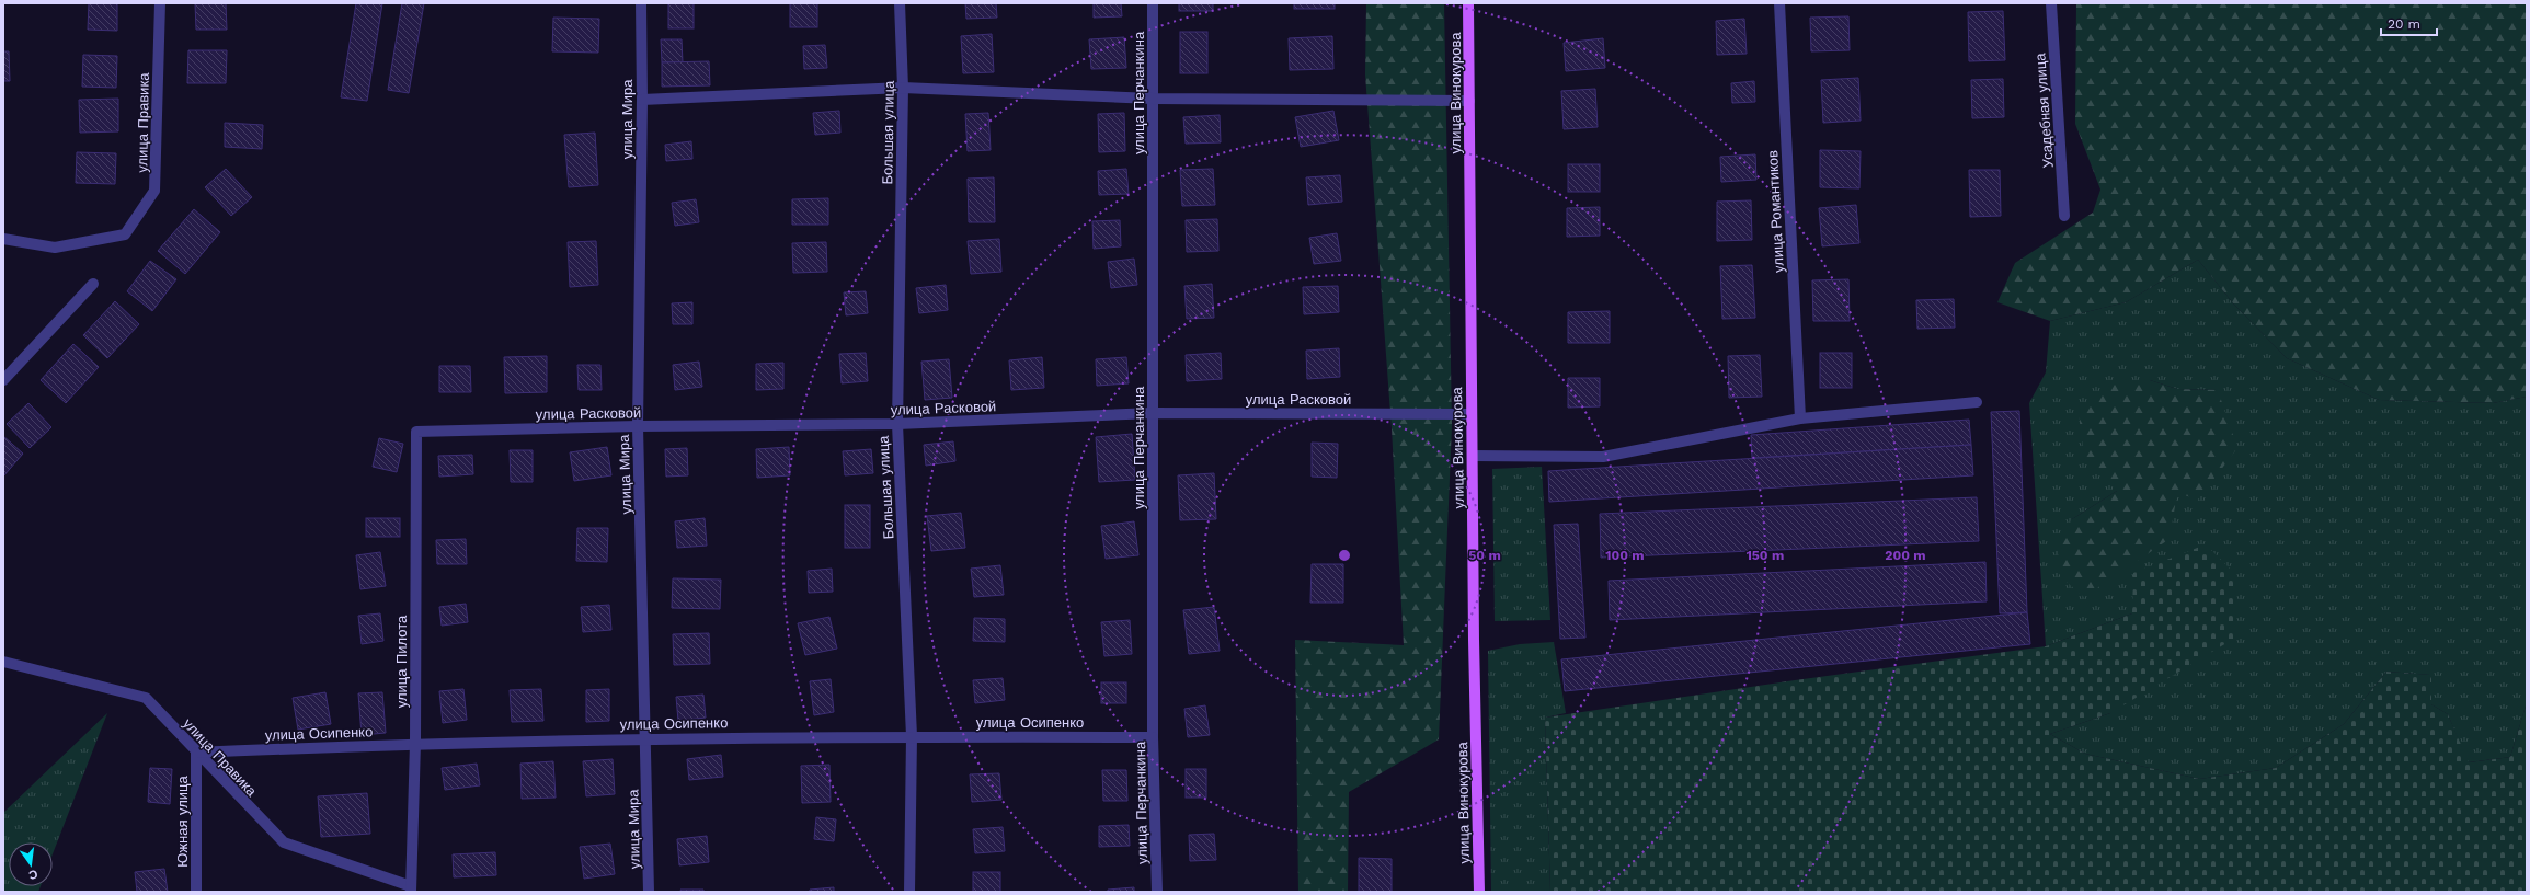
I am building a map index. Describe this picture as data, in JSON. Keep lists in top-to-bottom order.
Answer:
{
  "streets": {
    "main road": ["улица Винокурова"],
    "street": [
      "улица Перчанкина",
      "Усадебная улица",
      "улица Мира",
      "улица Правика",
      "Большая улица",
      "улица Романтиков",
      "улица Расковой",
      "улица Пилота",
      "улица Осипенко",
      "Южная улица"
    ]
  },
  "crossings": [
    ["улица Перчанкина", "улица Расковой"],
    ["улица Перчанкина", "улица Осипенко"],
    ["улица Винокурова", "улица Расковой"],
    ["улица Мира", "улица Расковой"],
    ["улица Мира", "улица Осипенко"],
    ["улица Правика", "улица Пилота"],
    ["улица Правика", "улица Осипенко"],
    ["улица Правика", "Южная улица"],
    ["Большая улица", "улица Расковой"],
    ["Большая улица", "улица Осипенко"],
    ["улица Расковой", "улица Пилота"],
    ["улица Пилота", "улица Осипенко"],
    ["улица Осипенко", "Южная улица"]
  ],
  "scale_bar": "20 m",
  "north": "bottom",
  "rings": [
    "50 m",
    "100 m",
    "150 m",
    "200 m"
  ]
}
